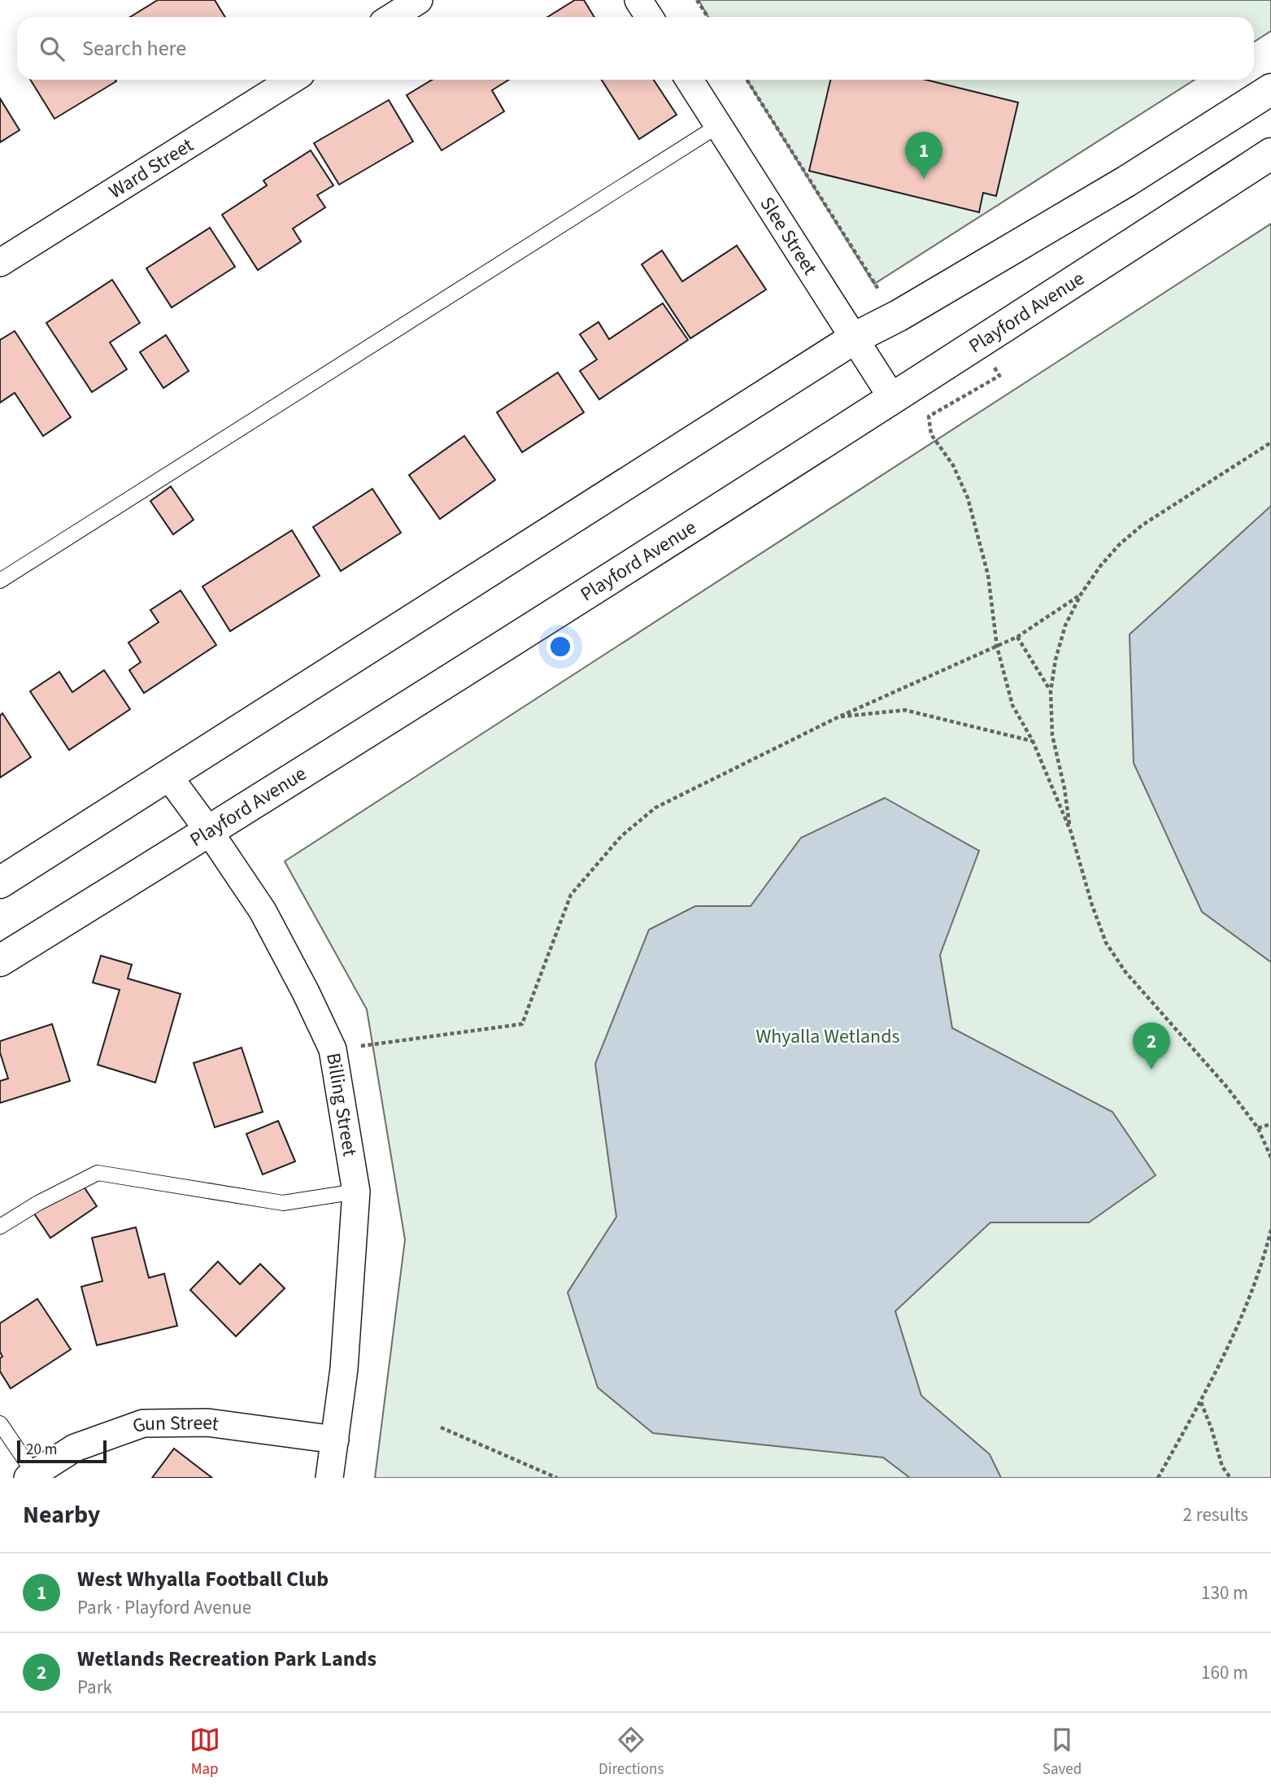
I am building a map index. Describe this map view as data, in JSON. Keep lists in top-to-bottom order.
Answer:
{
  "streets": {
    "highway": ["Playford Avenue"],
    "street": [
      "Ward Street",
      "Slee Street",
      "Billing Street",
      "Gun Street"
    ]
  },
  "crossings": [
    ["Slee Street", "Playford Avenue"],
    ["Playford Avenue", "Billing Street"],
    ["Billing Street", "Gun Street"]
  ],
  "parks": ["Whyalla Wetlands"],
  "scale_bar": "20 m",
  "page": {
    "search": "Search here",
    "pins": ["1", "2"],
    "scale": "20 m",
    "heading": ["Nearby", "2 results"],
    "list": [
      {
        "mark": "1",
        "name": "West Whyalla Football Club",
        "note": "Park · Playford Avenue",
        "value": "130 m"
      },
      {
        "mark": "2",
        "name": "Wetlands Recreation Park Lands",
        "note": "Park",
        "value": "160 m"
      }
    ],
    "nav": ["Map", "Directions", "Saved"]
  }
}
